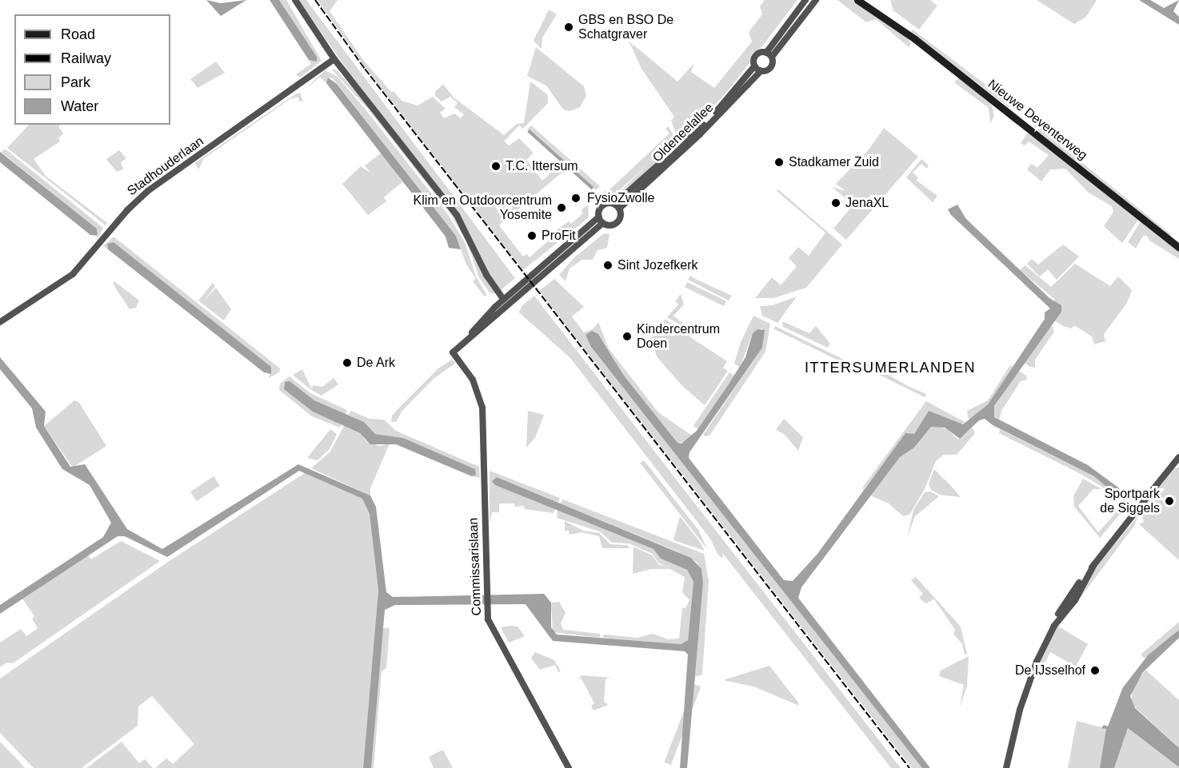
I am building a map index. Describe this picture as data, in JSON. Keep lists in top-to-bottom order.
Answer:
{
  "streets": {
    "main road": ["Nieuwe Deventerweg"],
    "street": ["Oldeneelallee", "Stadhouderlaan", "Commissarislaan"]
  },
  "districts": ["ITTERSUMERLANDEN"],
  "places": [
    "GBS en BSO De Schatgraver",
    "Stadkamer Zuid",
    "T.C. Ittersum",
    "FysioZwolle",
    "JenaXL",
    "Klim en Outdoorcentrum Yosemite",
    "ProFit",
    "Sint Jozefkerk",
    "Kindercentrum Doen",
    "De Ark",
    "Sportpark de Siggels",
    "De IJsselhof"
  ],
  "legend": [
    "Road",
    "Railway",
    "Park",
    "Water"
  ]
}
